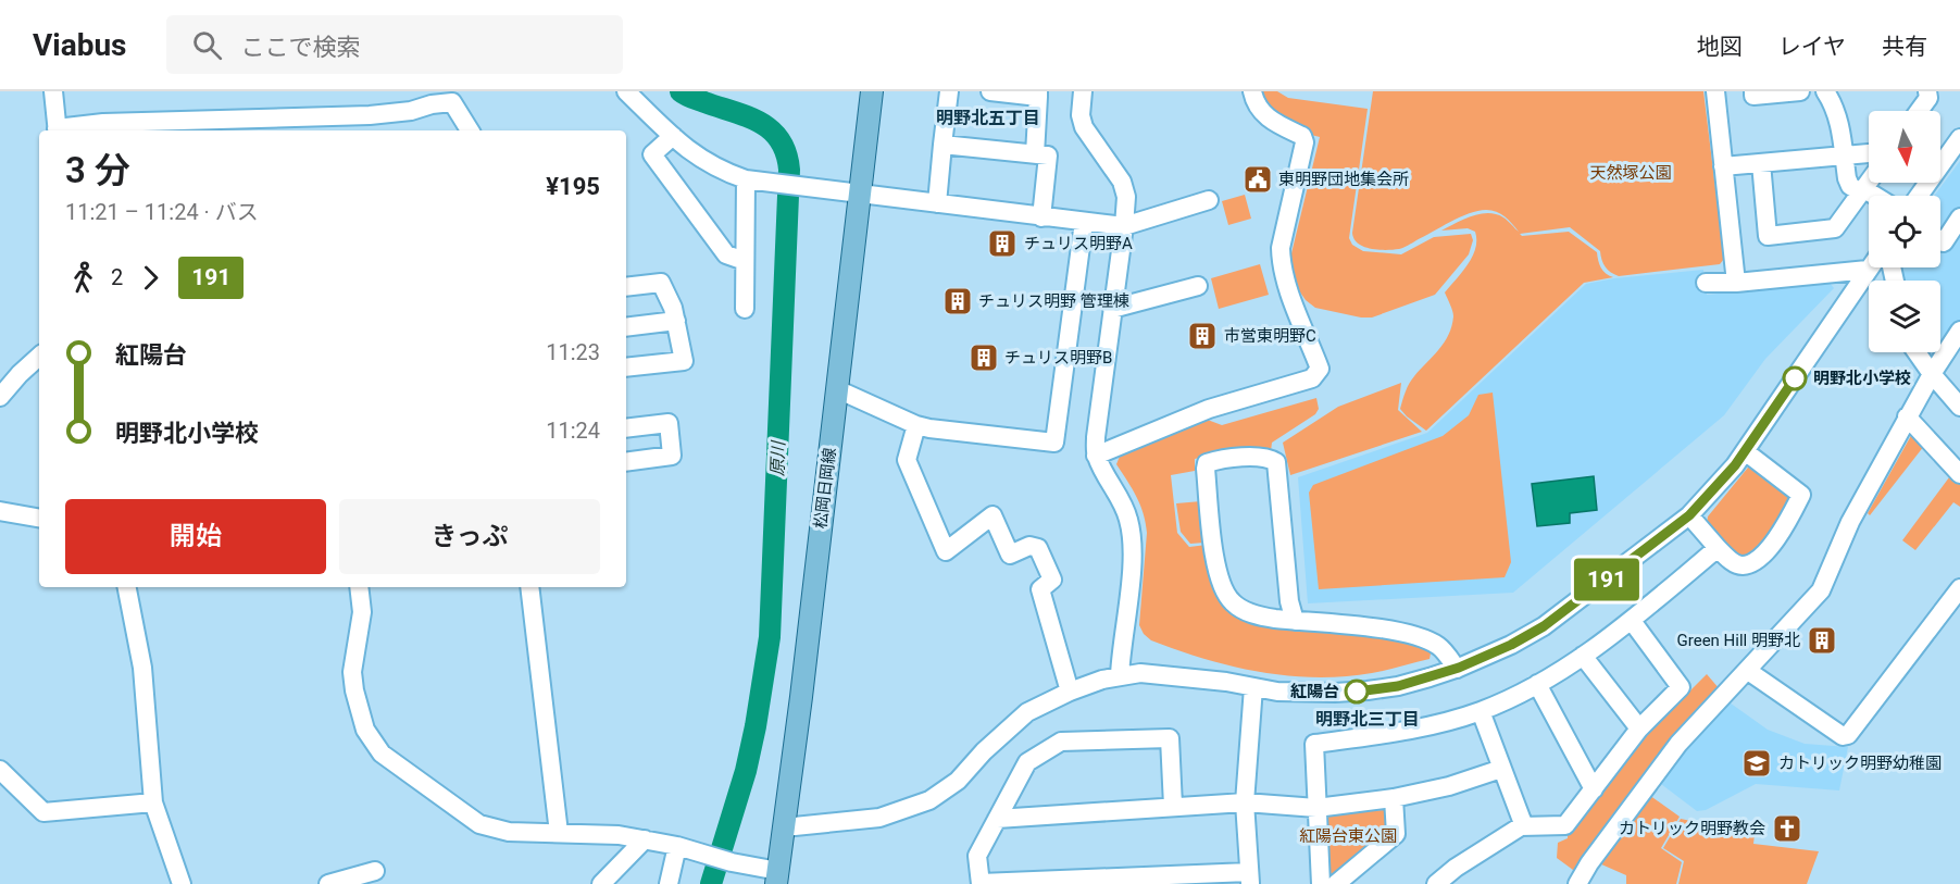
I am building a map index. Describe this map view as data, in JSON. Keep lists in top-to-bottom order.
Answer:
{
  "streets": {
    "main road": ["松岡日岡線"]
  },
  "districts": ["明野北五丁目", "明野北三丁目"],
  "water": ["原川"],
  "parks": ["天然塚公園", "紅陽台東公園"],
  "places": {
    "public building": ["東明野団地集会所"],
    "building": [
      "チュリス明野A",
      "チュリス明野 管理棟",
      "市営東明野C",
      "チュリス明野B",
      "Green Hill 明野北"
    ],
    "other": ["明野北小学校", "紅陽台"],
    "school or university": ["カトリック明野幼稚園"],
    "church": ["カトリック明野教会"]
  },
  "lines": ["bus line 191"],
  "north": "bottom",
  "page": {
    "header": "Viabus",
    "search": "ここで検索",
    "nav": ["地図", "レイヤ", "共有"],
    "on_map": "191",
    "heading": ["3 分", "11:21 – 11:24 · バス", "¥195"],
    "legs": ["2", "191"],
    "list": [
      {
        "name": "紅陽台",
        "value": "11:23"
      },
      {
        "name": "明野北小学校",
        "value": "11:24"
      }
    ],
    "buttons": ["開始", "きっぷ"]
  }
}
